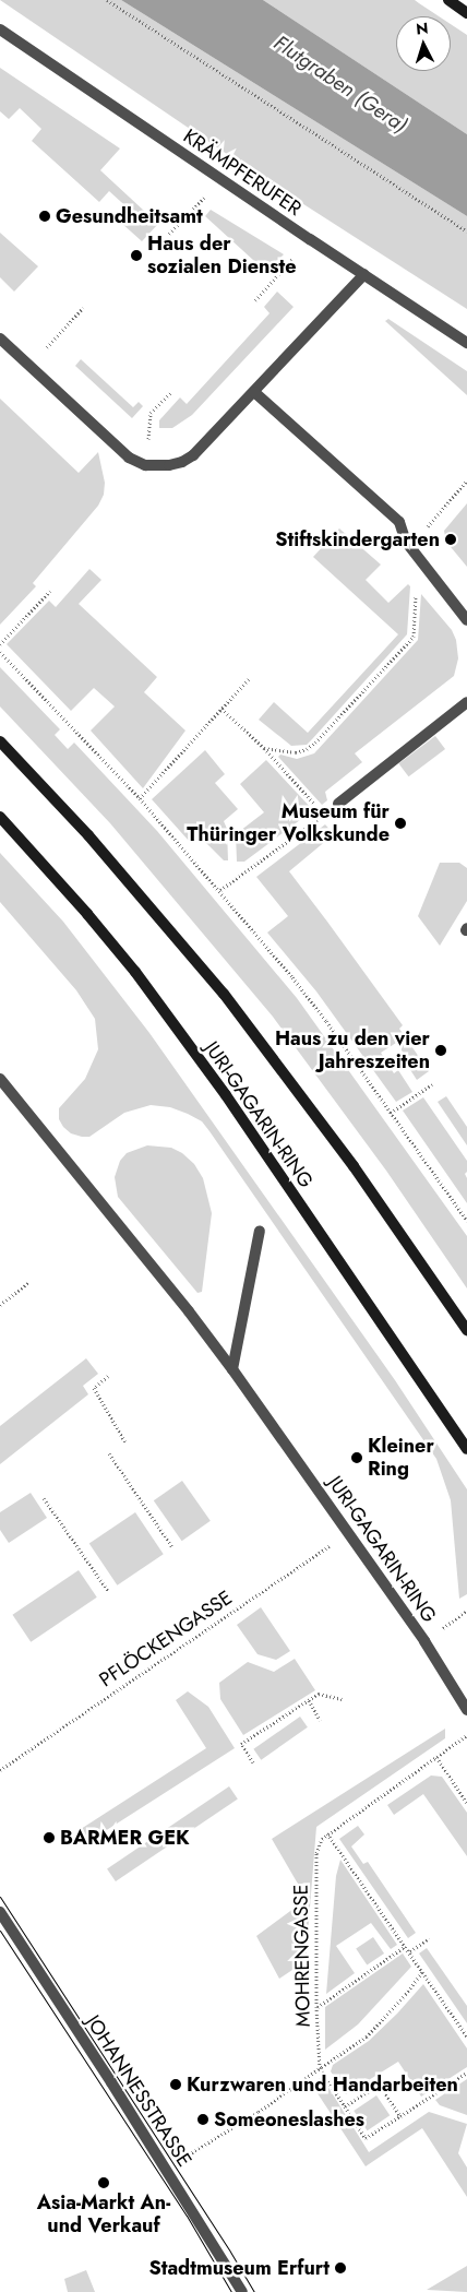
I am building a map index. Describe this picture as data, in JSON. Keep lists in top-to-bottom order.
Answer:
{
  "streets": {
    "street": ["KRÄMPFERUFER", "JURI-GAGARIN-RING", "JOHANNESSTRASSE"],
    "path": ["PFLÖCKENGASSE", "MOHRENGASSE"]
  },
  "crossings": [
    ["JURI-GAGARIN-RING", "PFLÖCKENGASSE"]
  ],
  "water": ["Flutgraben (Gera)"],
  "places": [
    "Gesundheitsamt",
    "Haus der sozialen Dienste",
    "Stiftskindergarten",
    "Museum für Thüringer Volkskunde",
    "Haus zu den vier Jahreszeiten",
    "Kleiner Ring",
    "BARMER GEK",
    "Kurzwaren und Handarbeiten",
    "Someoneslashes",
    "Asia-Markt An- und Verkauf",
    "Stadtmuseum Erfurt"
  ],
  "north": "top"
}
